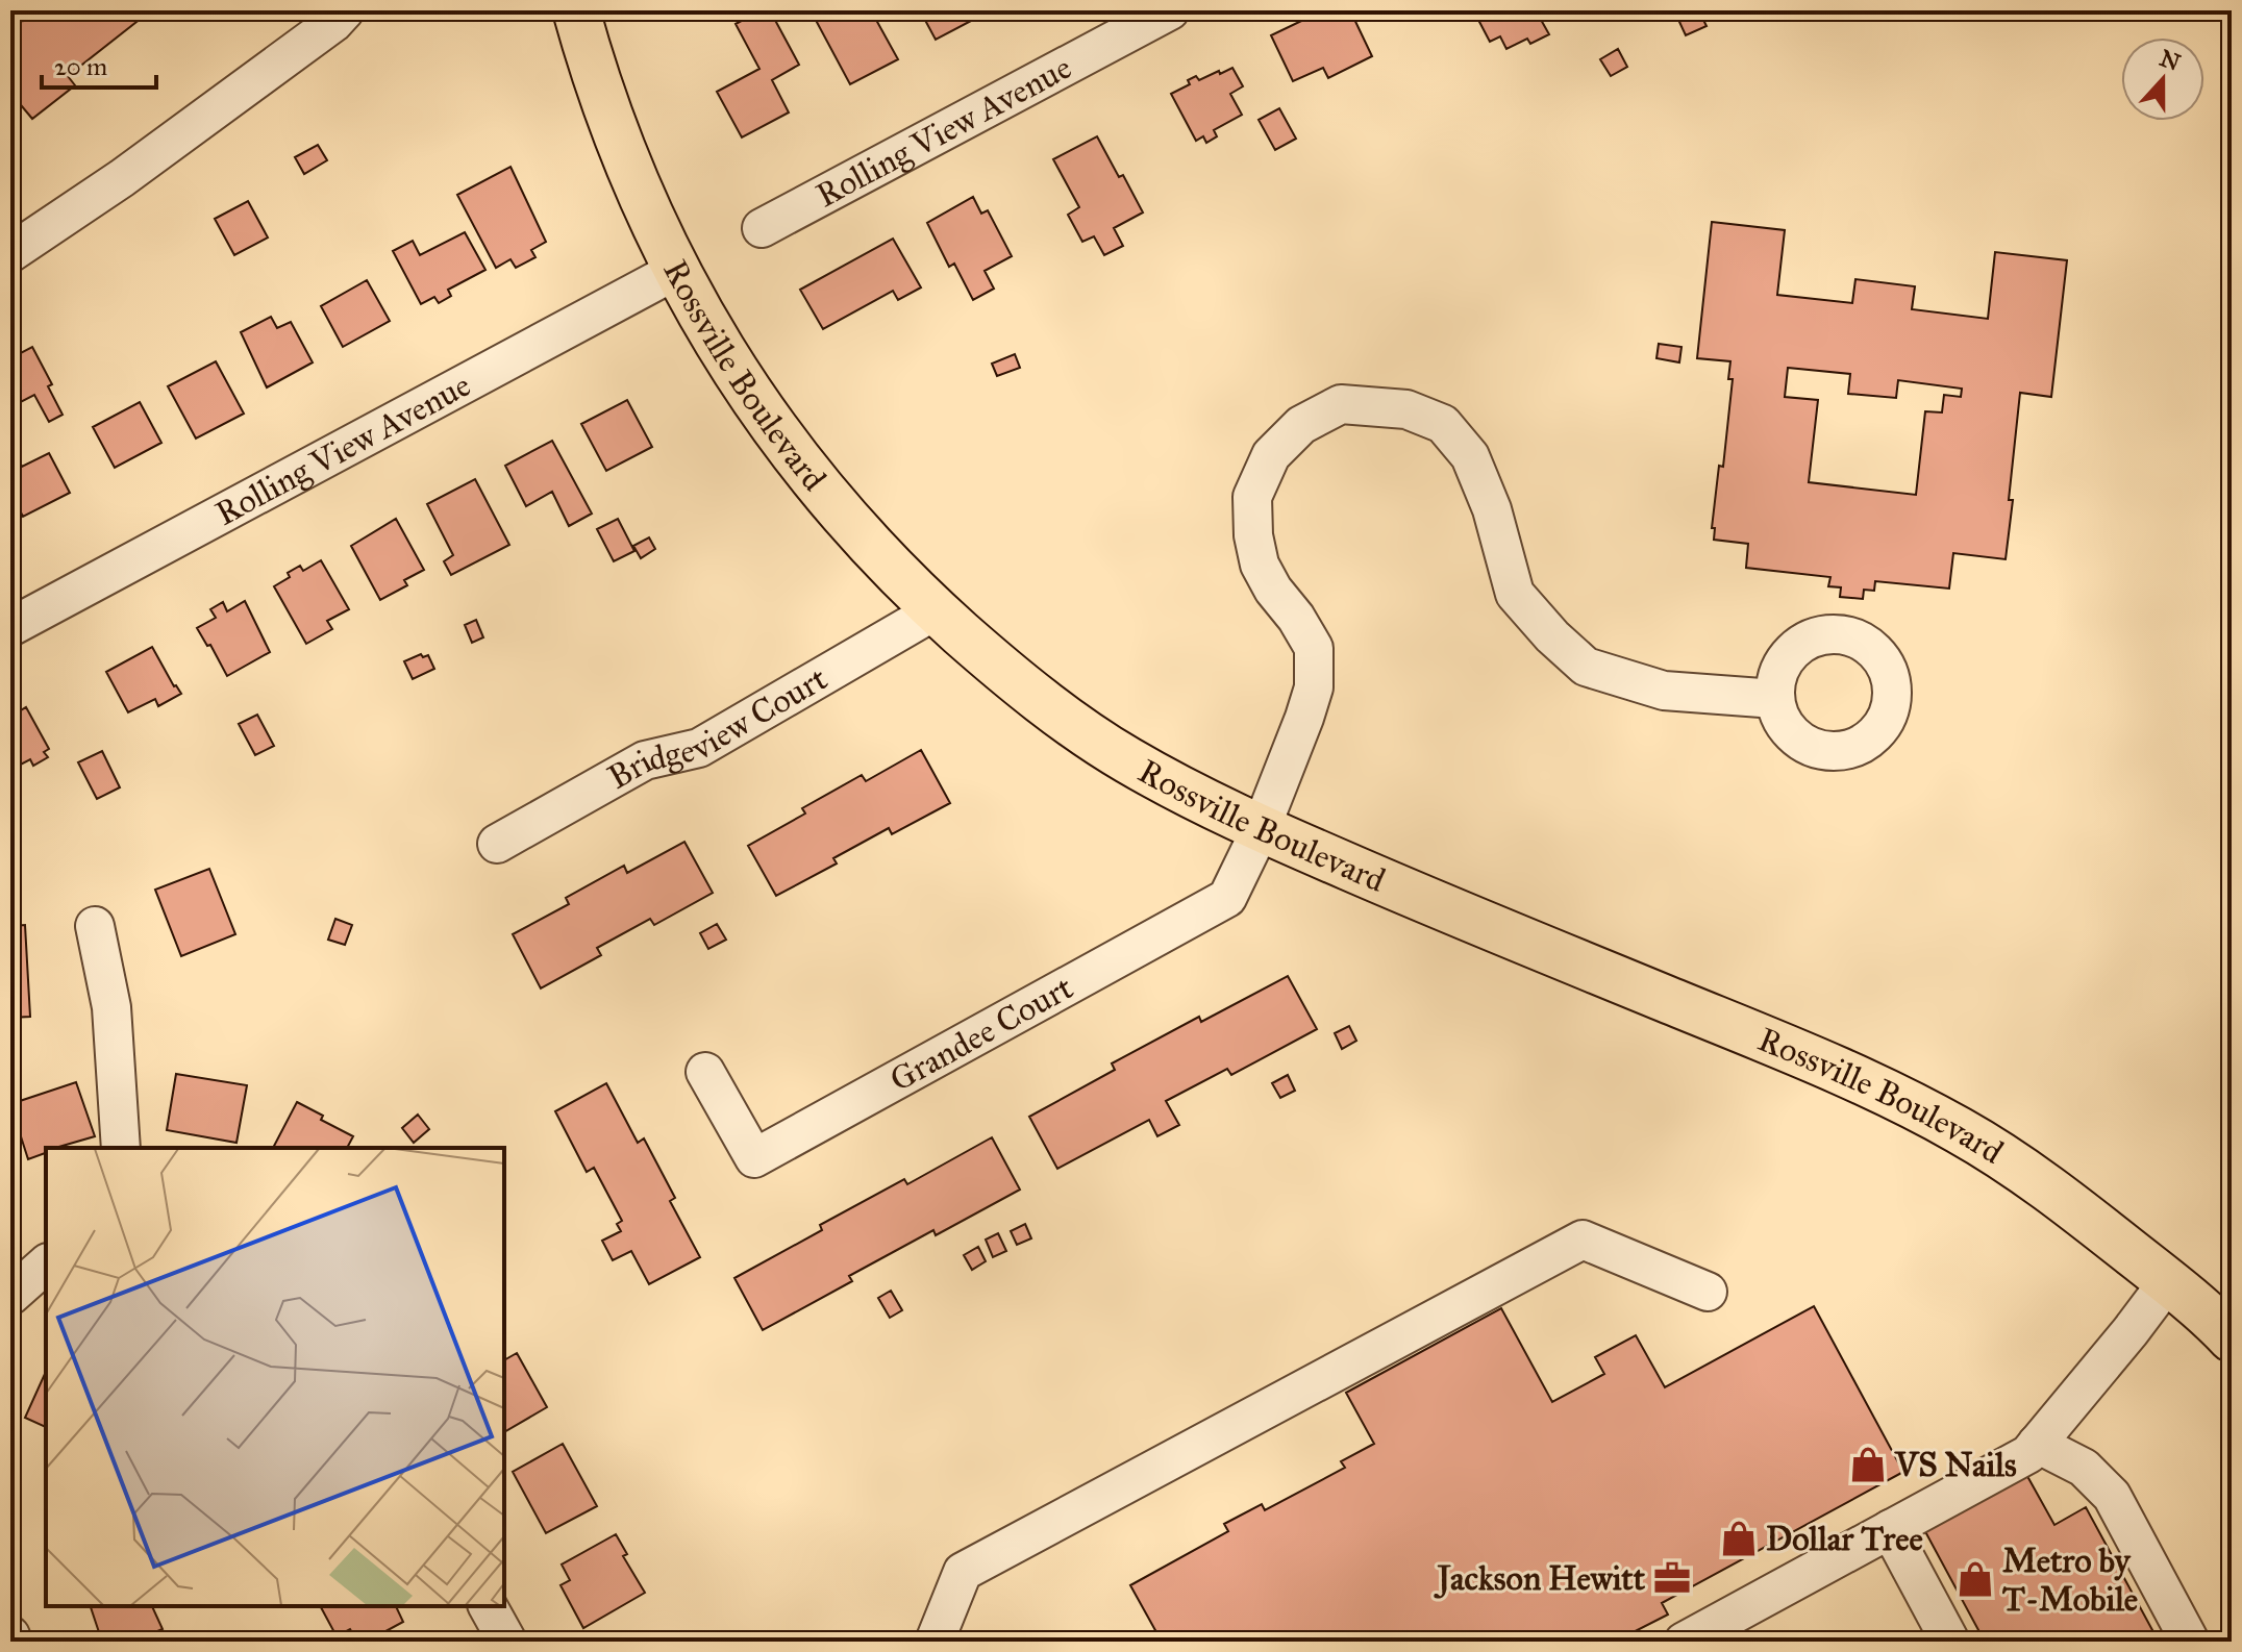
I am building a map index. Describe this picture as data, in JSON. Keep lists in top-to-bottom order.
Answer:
{
  "streets": {
    "main road": ["Rossville Boulevard"],
    "street": ["Rolling View Avenue", "Bridgeview Court", "Grandee Court"]
  },
  "crossings": [
    ["Rolling View Avenue", "Rossville Boulevard"],
    ["Rossville Boulevard", "Bridgeview Court"],
    ["Rossville Boulevard", "Grandee Court"]
  ],
  "places": {
    "shop": ["VS Nails", "Dollar Tree", "Metro by T-Mobile"],
    "office": ["Jackson Hewitt"]
  },
  "scale_bar": "20 m",
  "north": "top"
}
